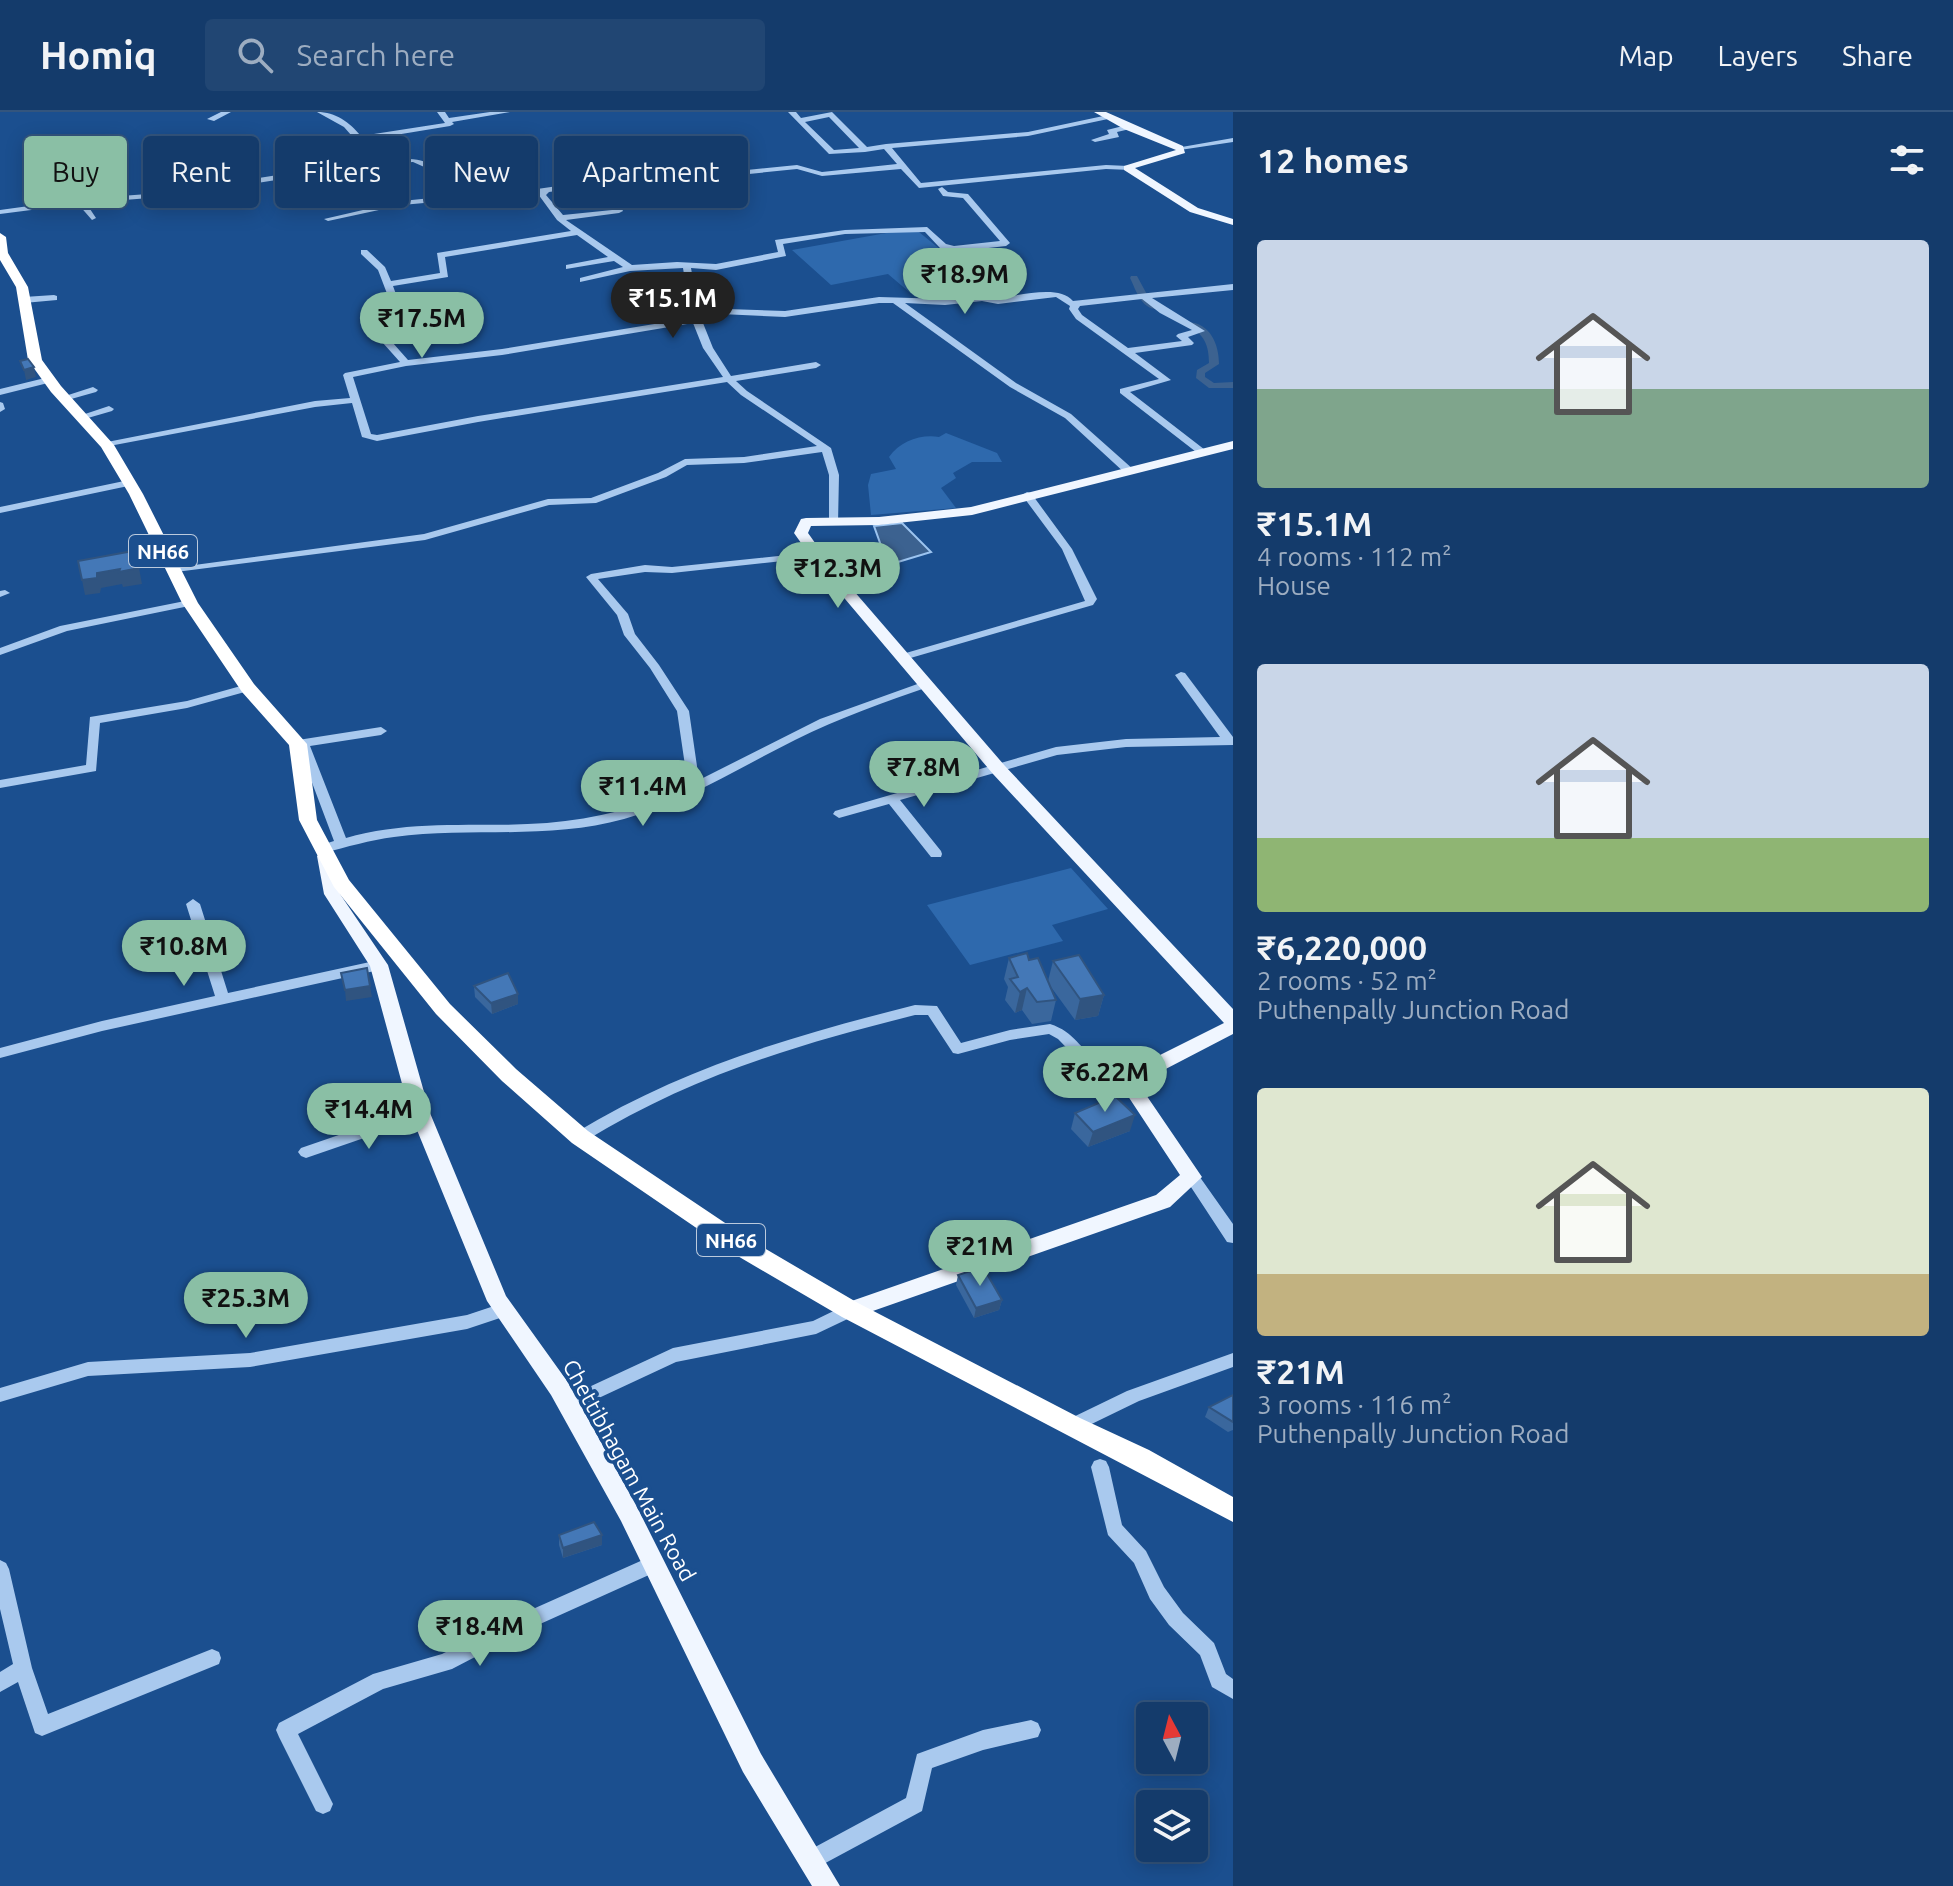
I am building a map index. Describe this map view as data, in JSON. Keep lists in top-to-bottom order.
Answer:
{
  "streets": {
    "highway": ["NH66"],
    "main road": ["Chettibhagam Main Road"]
  },
  "crossings": [
    ["NH66", "Chettibhagam Main Road"]
  ],
  "north": "top",
  "page": {
    "header": "Homiq",
    "search": "Search here",
    "nav": ["Map", "Layers", "Share"],
    "heading": "12 homes",
    "chip": [
      "Buy",
      "Rent",
      "Filters",
      "New",
      "Apartment"
    ],
    "list": [
      {
        "name": "₹15.1M",
        "note": "4 rooms · 112 m² · House"
      },
      {
        "name": "₹6,220,000",
        "note": "2 rooms · 52 m² · Puthenpally Junction Road"
      },
      {
        "name": "₹21M",
        "note": "3 rooms · 116 m² · Puthenpally Junction Road"
      }
    ],
    "price": [
      "₹18.9M",
      "₹15.1M",
      "₹17.5M",
      "₹12.3M",
      "₹7.8M",
      "₹11.4M",
      "₹10.8M",
      "₹6.22M",
      "₹14.4M",
      "₹21M",
      "₹25.3M",
      "₹18.4M"
    ]
  }
}
